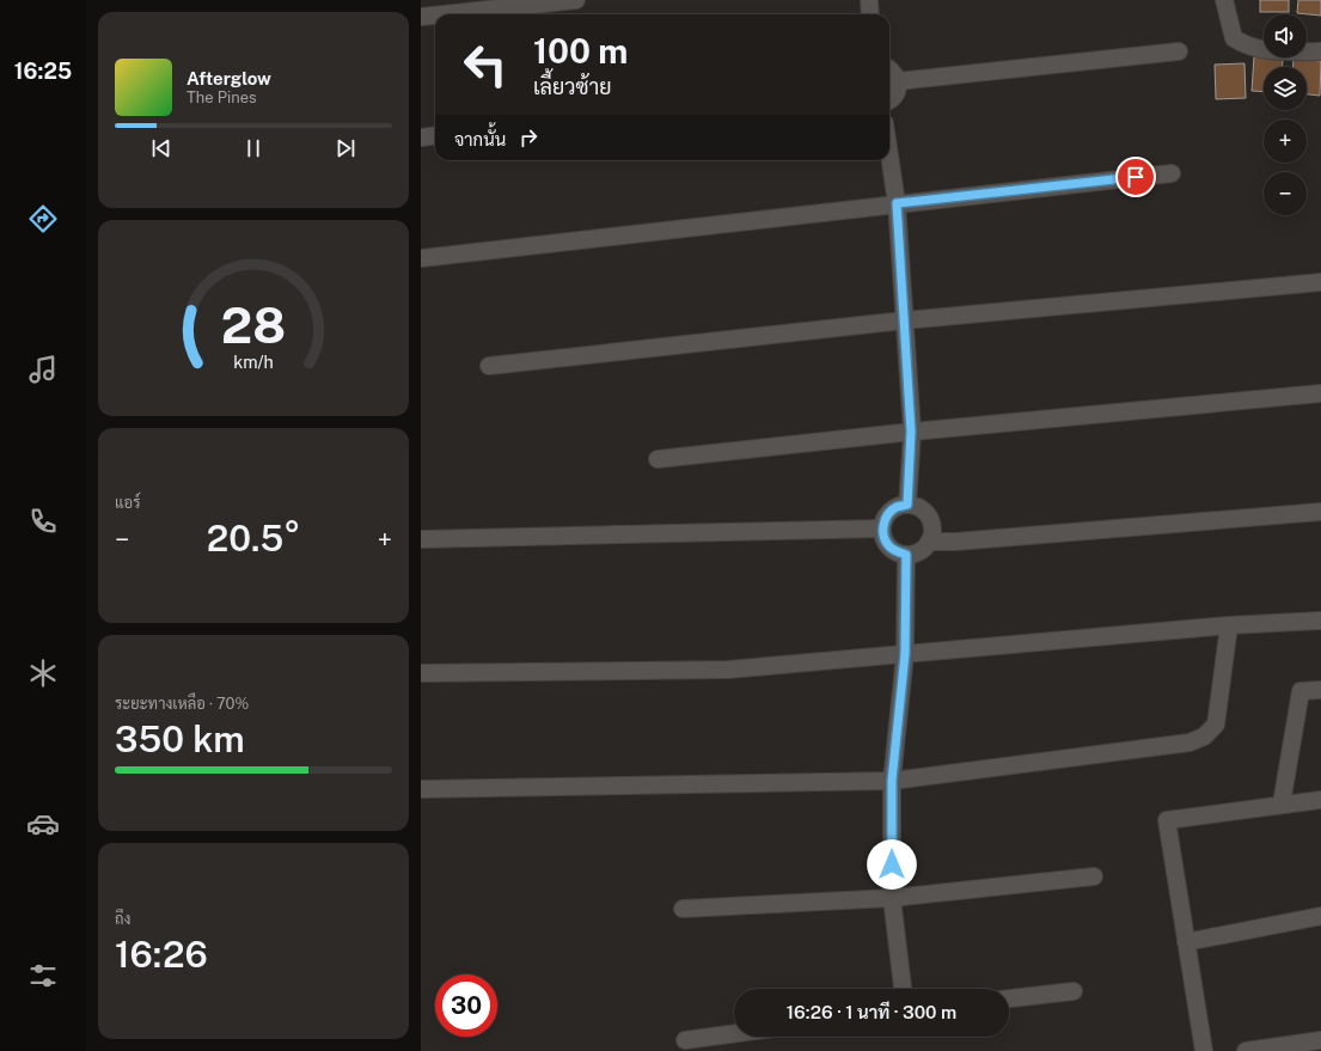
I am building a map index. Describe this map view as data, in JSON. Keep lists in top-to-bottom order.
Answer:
{
  "page": {
    "tabs": "16:25",
    "map_buttons": ["+", "−"],
    "turn": ["100 m", "เลี้ยวซ้าย"],
    "song": ["Afterglow", "The Pines"],
    "then": "จากนั้น",
    "tile": [
      "แอร์",
      ["ระยะทางเหลือ · 70%", "350 km"],
      ["ถึง", "16:26"]
    ],
    "heat": ["−", "20.5°", "+"],
    "limit": "30",
    "trip": "16:26 · 1 นาที · 300 m",
    "gauge": ["28", "km/h"]
  }
}
